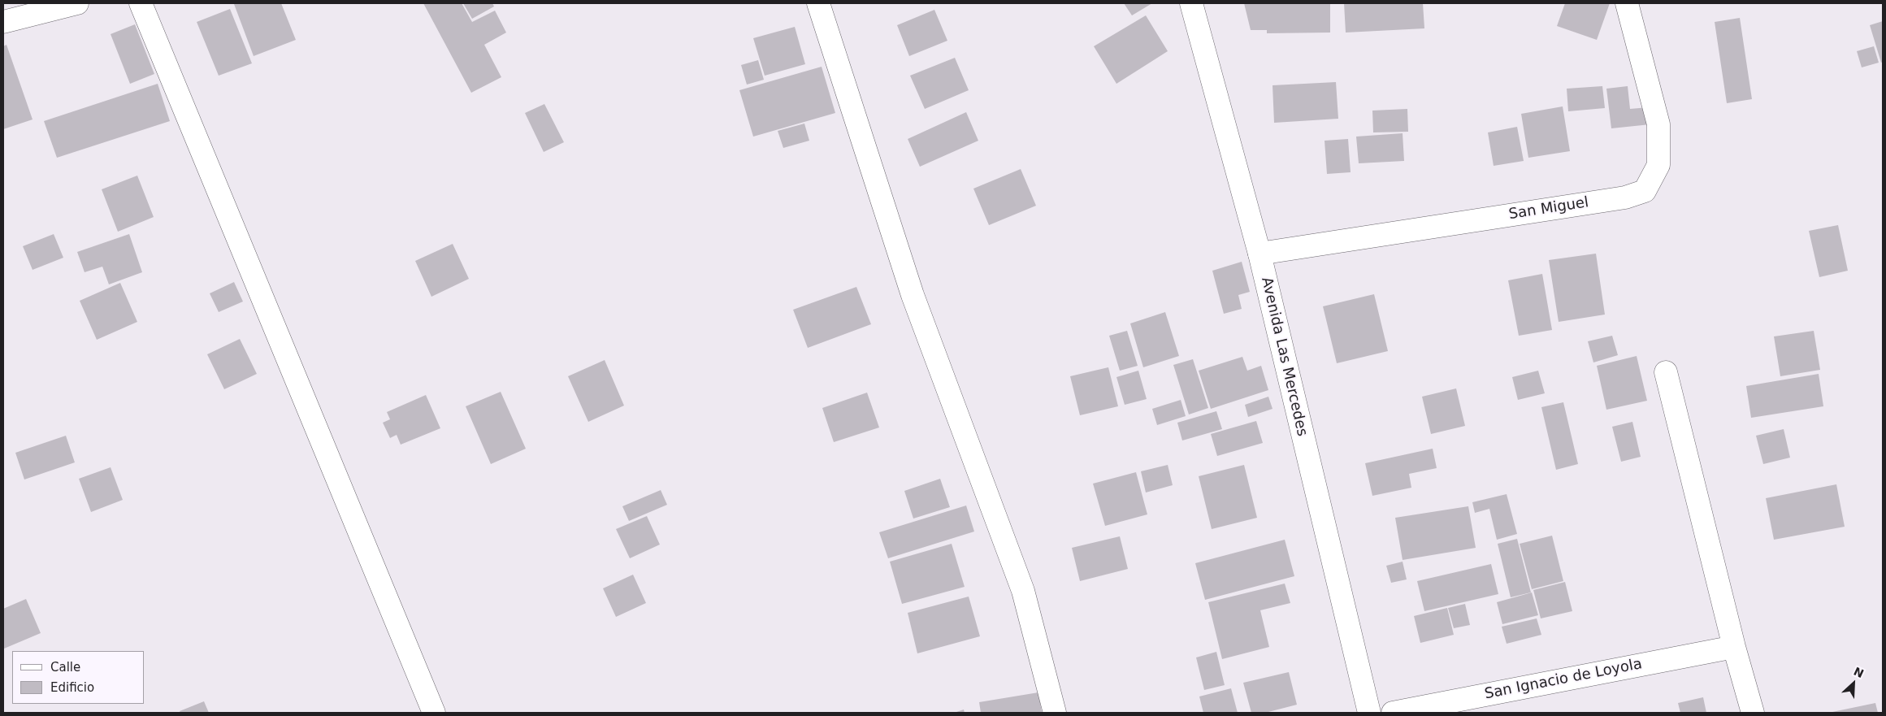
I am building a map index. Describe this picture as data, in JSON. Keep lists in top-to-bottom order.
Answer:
{
  "streets": {
    "street": ["San Miguel", "Avenida Las Mercedes", "San Ignacio de Loyola"]
  },
  "crossings": [
    ["San Miguel", "Avenida Las Mercedes"]
  ],
  "legend": ["Calle", "Edificio"],
  "north": "top right"
}
